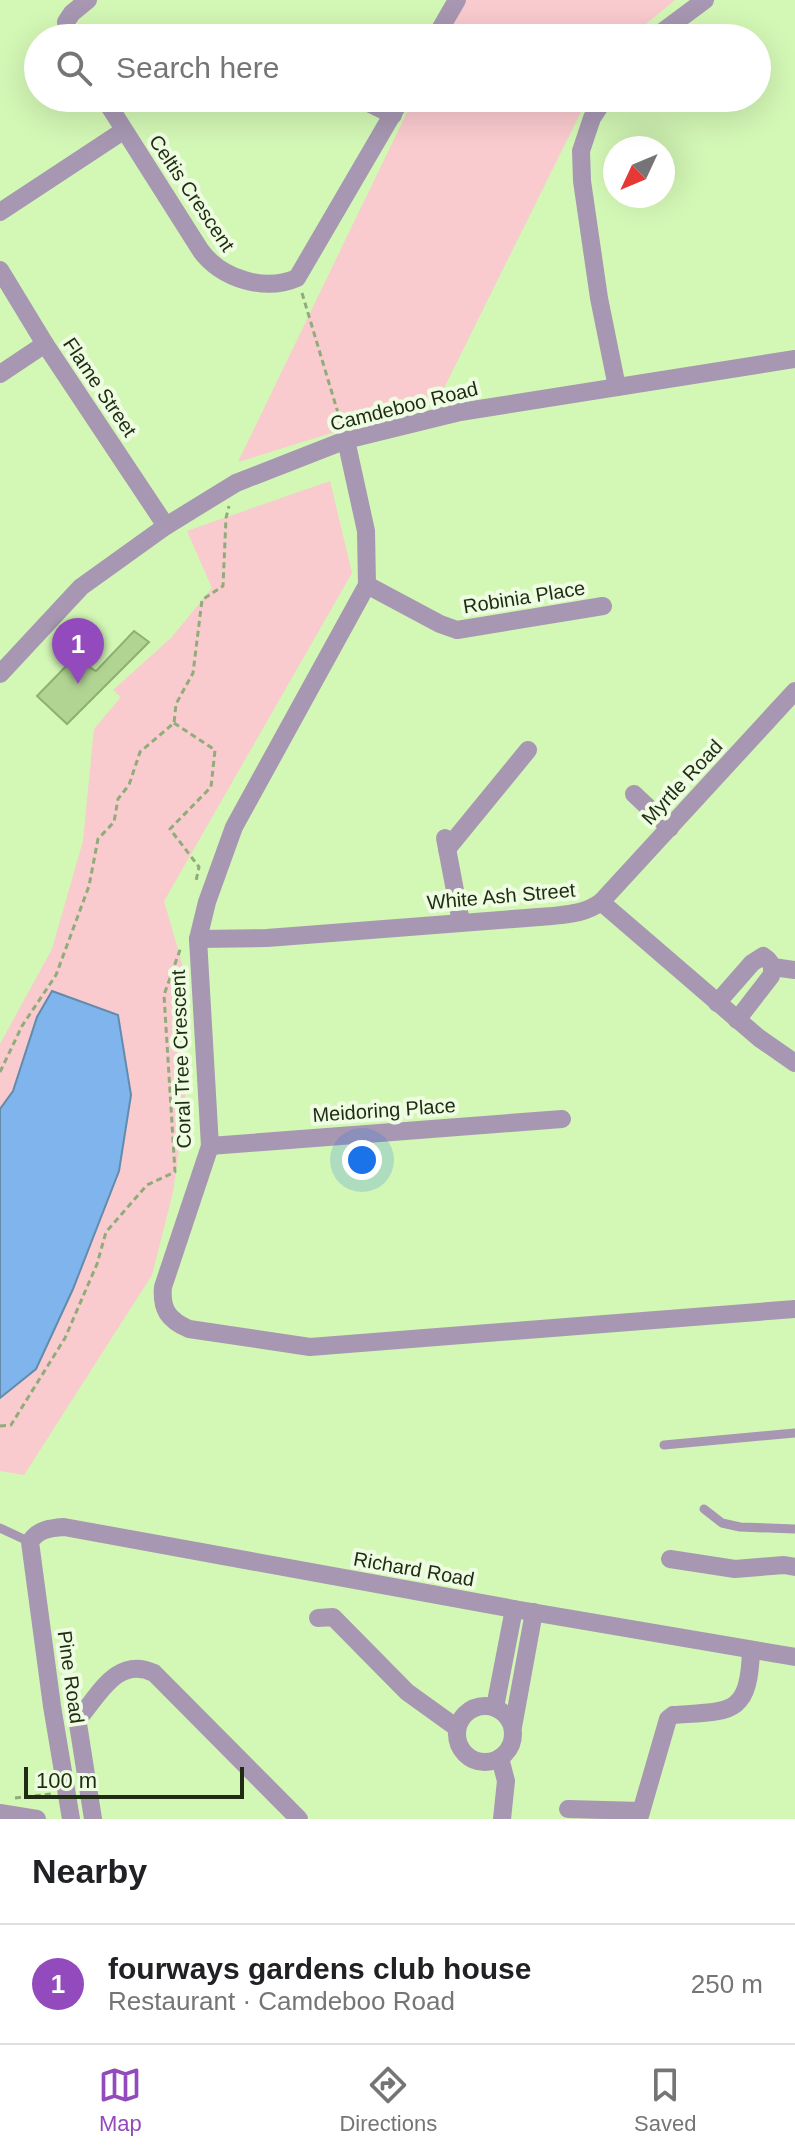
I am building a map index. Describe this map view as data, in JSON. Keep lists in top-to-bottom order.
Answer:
{
  "streets": {
    "street": [
      "Celtis Crescent",
      "Flame Street",
      "Camdeboo Road",
      "Robinia Place",
      "Myrtle Road",
      "White Ash Street",
      "Coral Tree Crescent",
      "Meidoring Place",
      "Richard Road",
      "Pine Road"
    ]
  },
  "crossings": [
    ["Flame Street", "Camdeboo Road"],
    ["Camdeboo Road", "Coral Tree Crescent"],
    ["Robinia Place", "Coral Tree Crescent"],
    ["Myrtle Road", "White Ash Street"],
    ["White Ash Street", "Coral Tree Crescent"],
    ["Coral Tree Crescent", "Meidoring Place"],
    ["Richard Road", "Pine Road"]
  ],
  "scale_bar": "100 m",
  "north": "bottom left",
  "page": {
    "search": "Search here",
    "pins": "1",
    "scale": "100 m",
    "heading": "Nearby",
    "list": [
      {
        "mark": "1",
        "name": "fourways gardens club house",
        "note": "Restaurant · Camdeboo Road",
        "value": "250 m"
      }
    ],
    "nav": ["Map", "Directions", "Saved"]
  }
}
